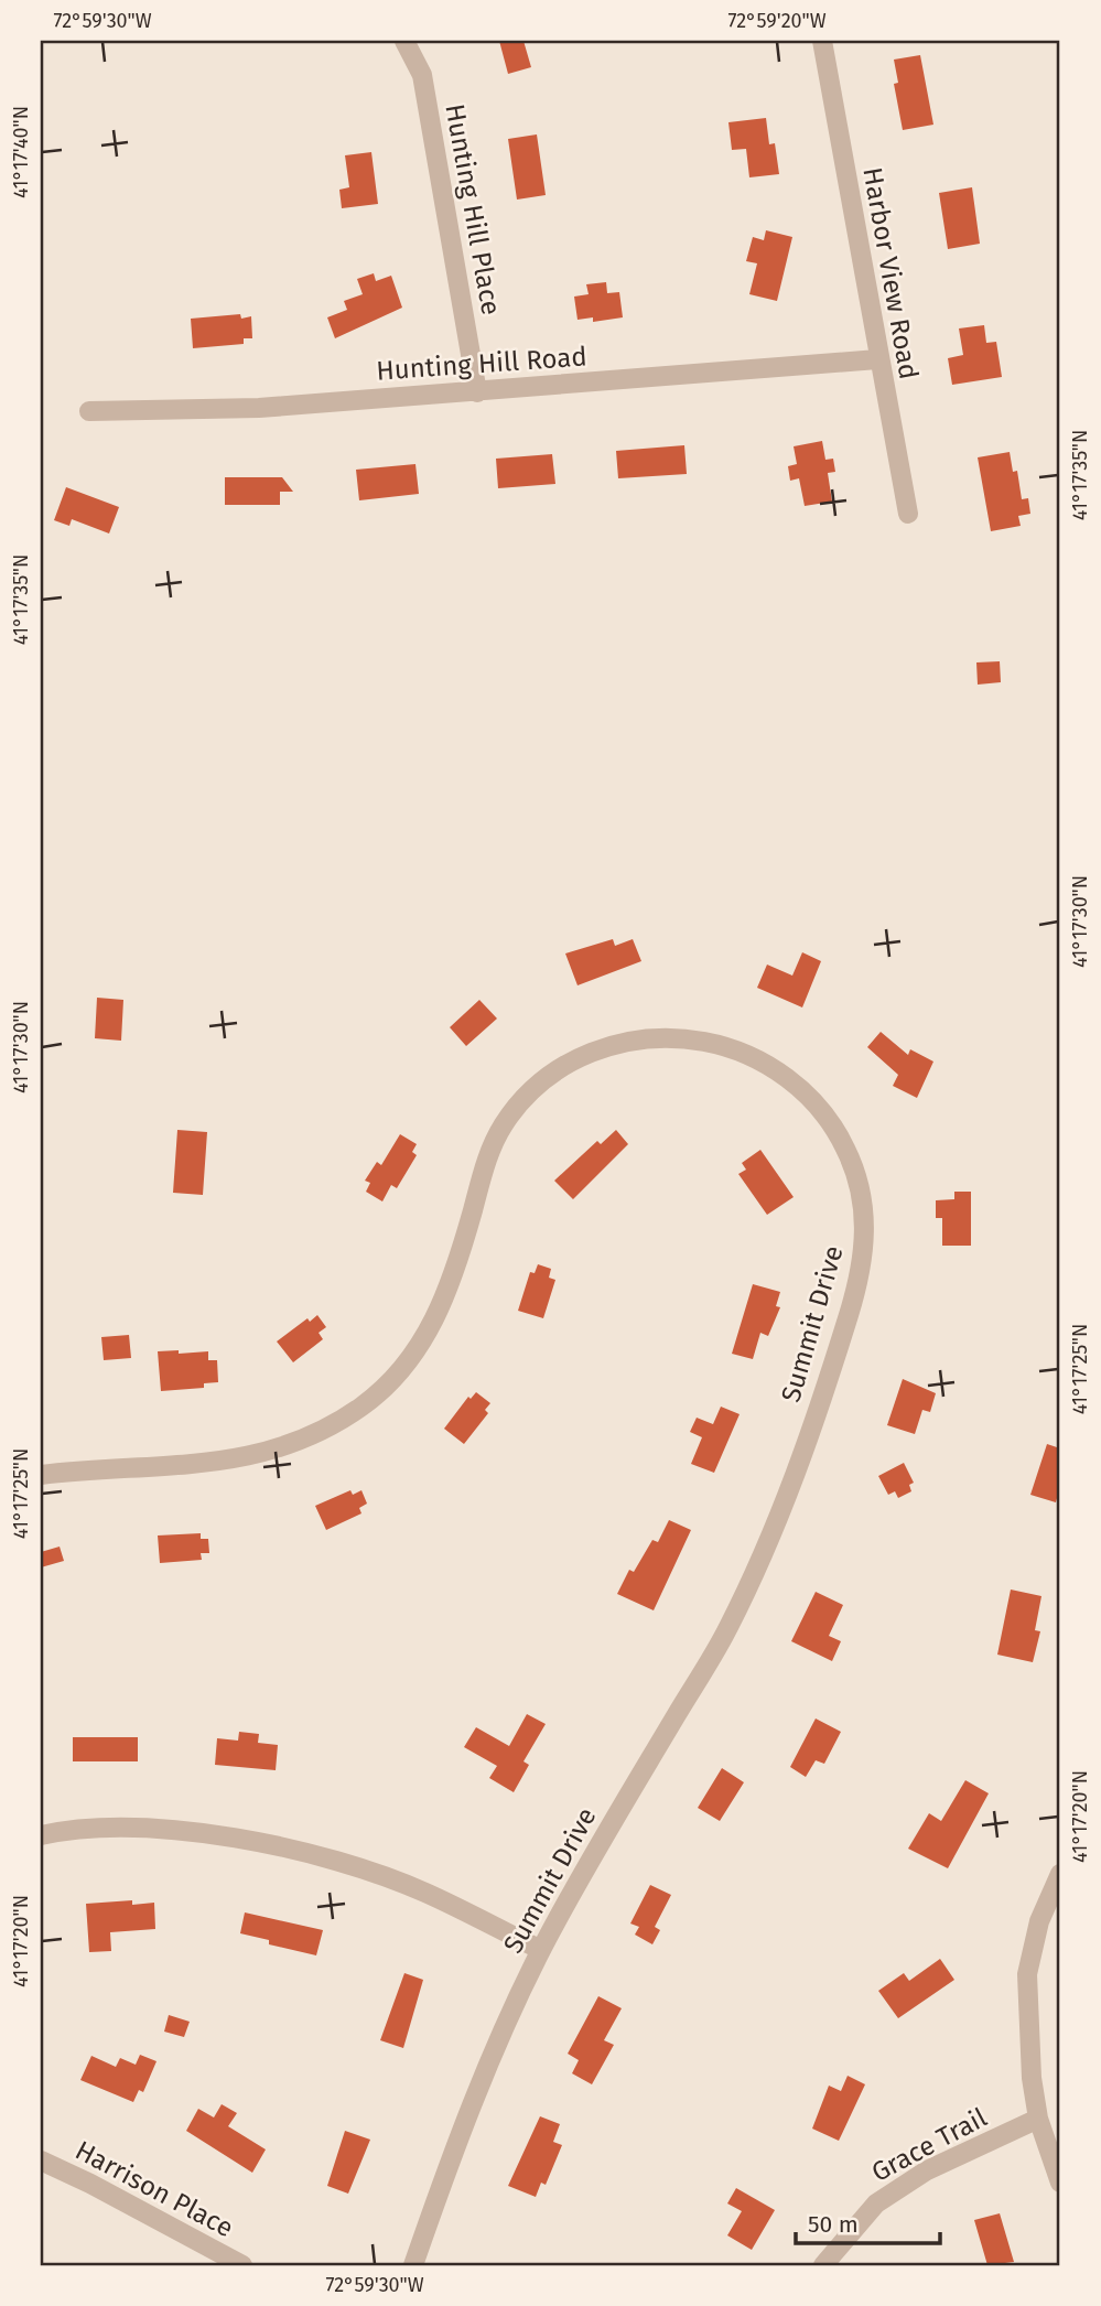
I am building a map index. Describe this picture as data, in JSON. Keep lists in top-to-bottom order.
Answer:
{
  "streets": {
    "street": [
      "Hunting Hill Place",
      "Harbor View Road",
      "Hunting Hill Road",
      "Summit Drive",
      "Grace Trail",
      "Harrison Place"
    ]
  },
  "crossings": [
    ["Hunting Hill Place", "Hunting Hill Road"],
    ["Harbor View Road", "Hunting Hill Road"]
  ],
  "scale_bar": "50 m",
  "coordinates": [
    "72°59'30\"W",
    "72°59'20\"W",
    "41°17'40\"N",
    "41°17'35\"N",
    "41°17'30\"N",
    "41°17'25\"N",
    "41°17'20\"N"
  ]
}
